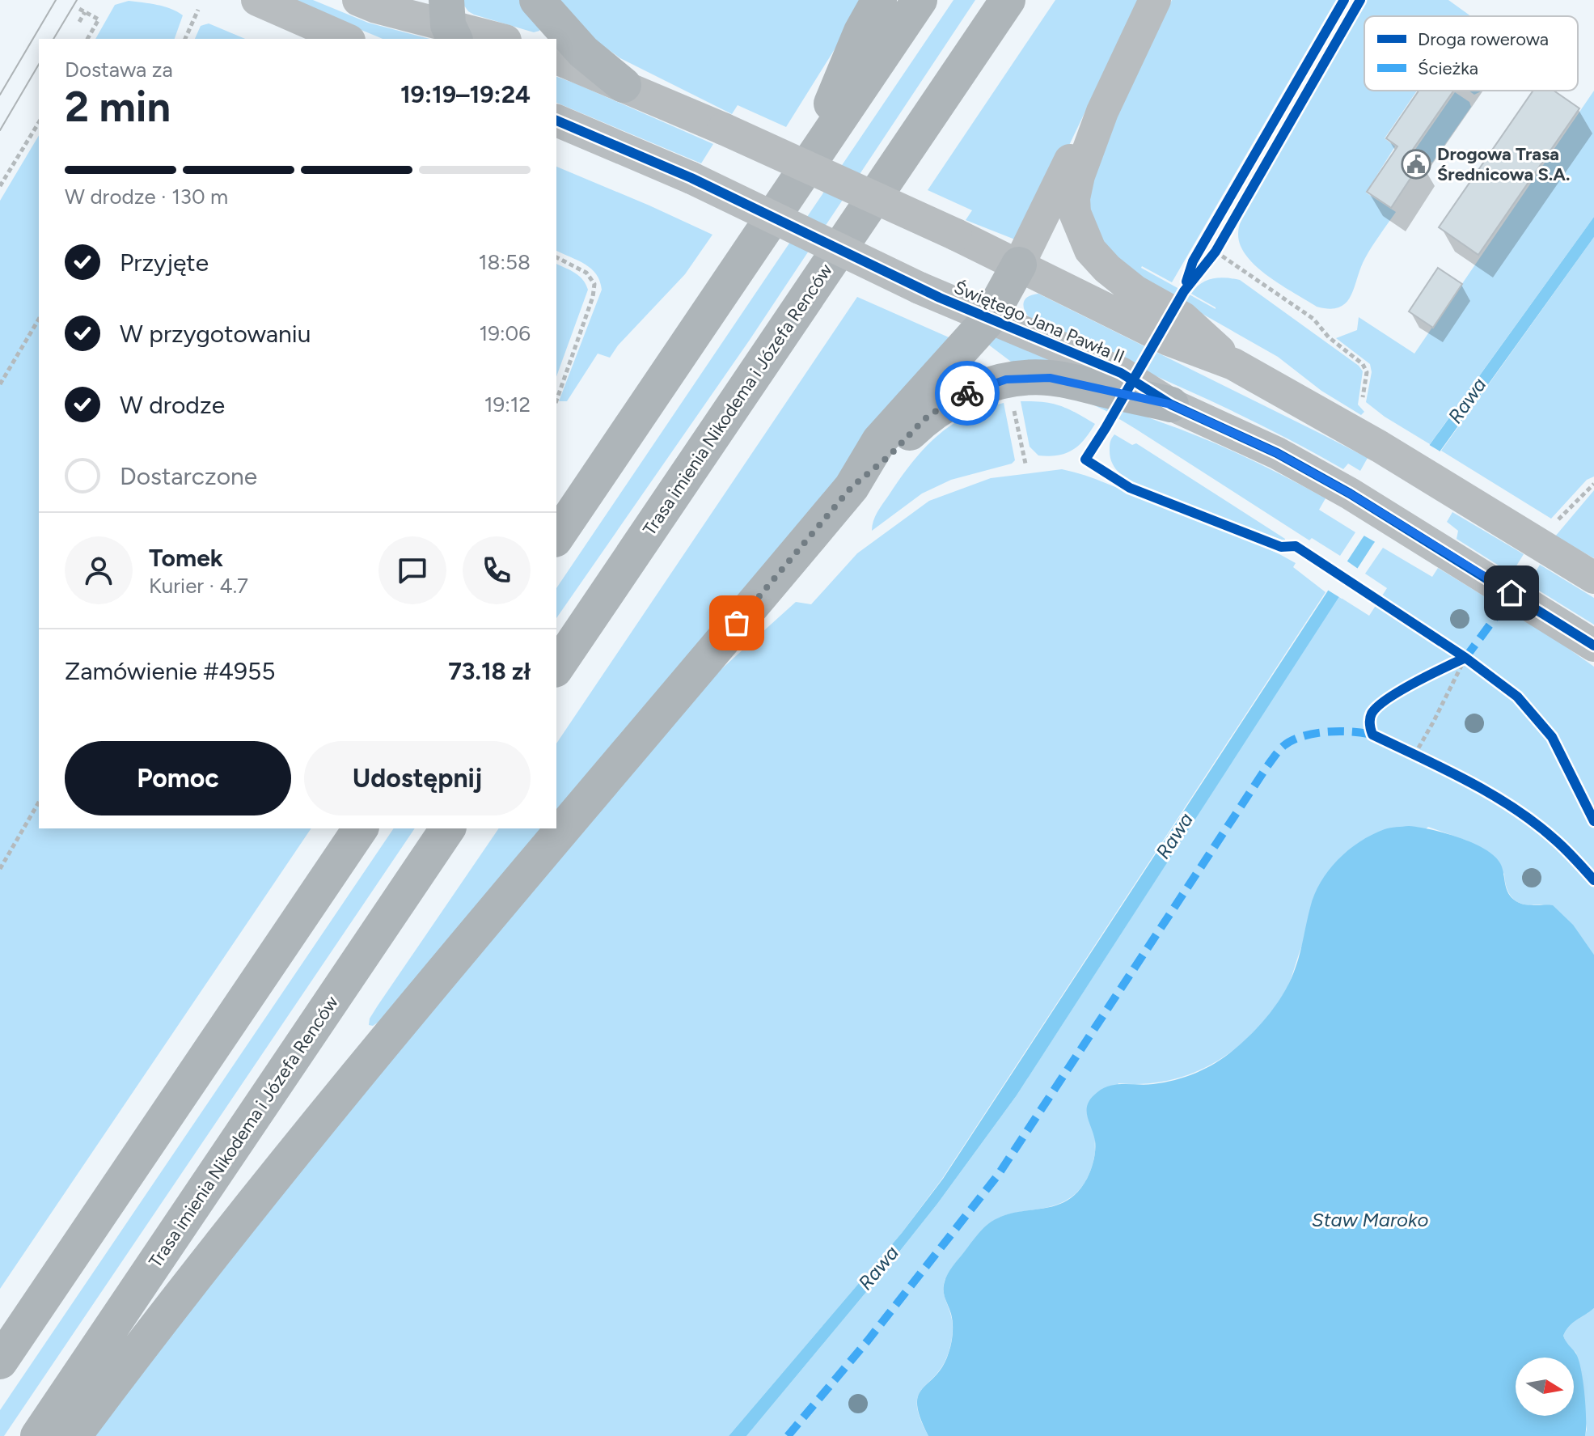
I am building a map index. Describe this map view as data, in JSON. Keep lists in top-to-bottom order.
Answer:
{
  "streets": {
    "main road": ["Trasa imienia Nikodema i Józefa Renców"],
    "street": ["Świętego Jana Pawła II"]
  },
  "water": ["Rawa", "Staw Maroko"],
  "places": {
    "public building": ["Drogowa Trasa Średnicowa S.A."]
  },
  "legend": ["Droga rowerowa", "Ścieżka"],
  "north": "right",
  "page": {
    "heading": ["2 min", "Dostawa za", "19:19–19:24"],
    "panel": [
      "Tomek",
      "Kurier · 4.7",
      "Zamówienie #4955",
      "73.18 zł"
    ],
    "bar": "W drodze · 130 m",
    "list": [
      ["Przyjęte", "18:58"],
      ["W przygotowaniu", "19:06"],
      ["W drodze", "19:12"],
      "Dostarczone"
    ],
    "buttons": ["Pomoc", "Udostępnij"]
  }
}
